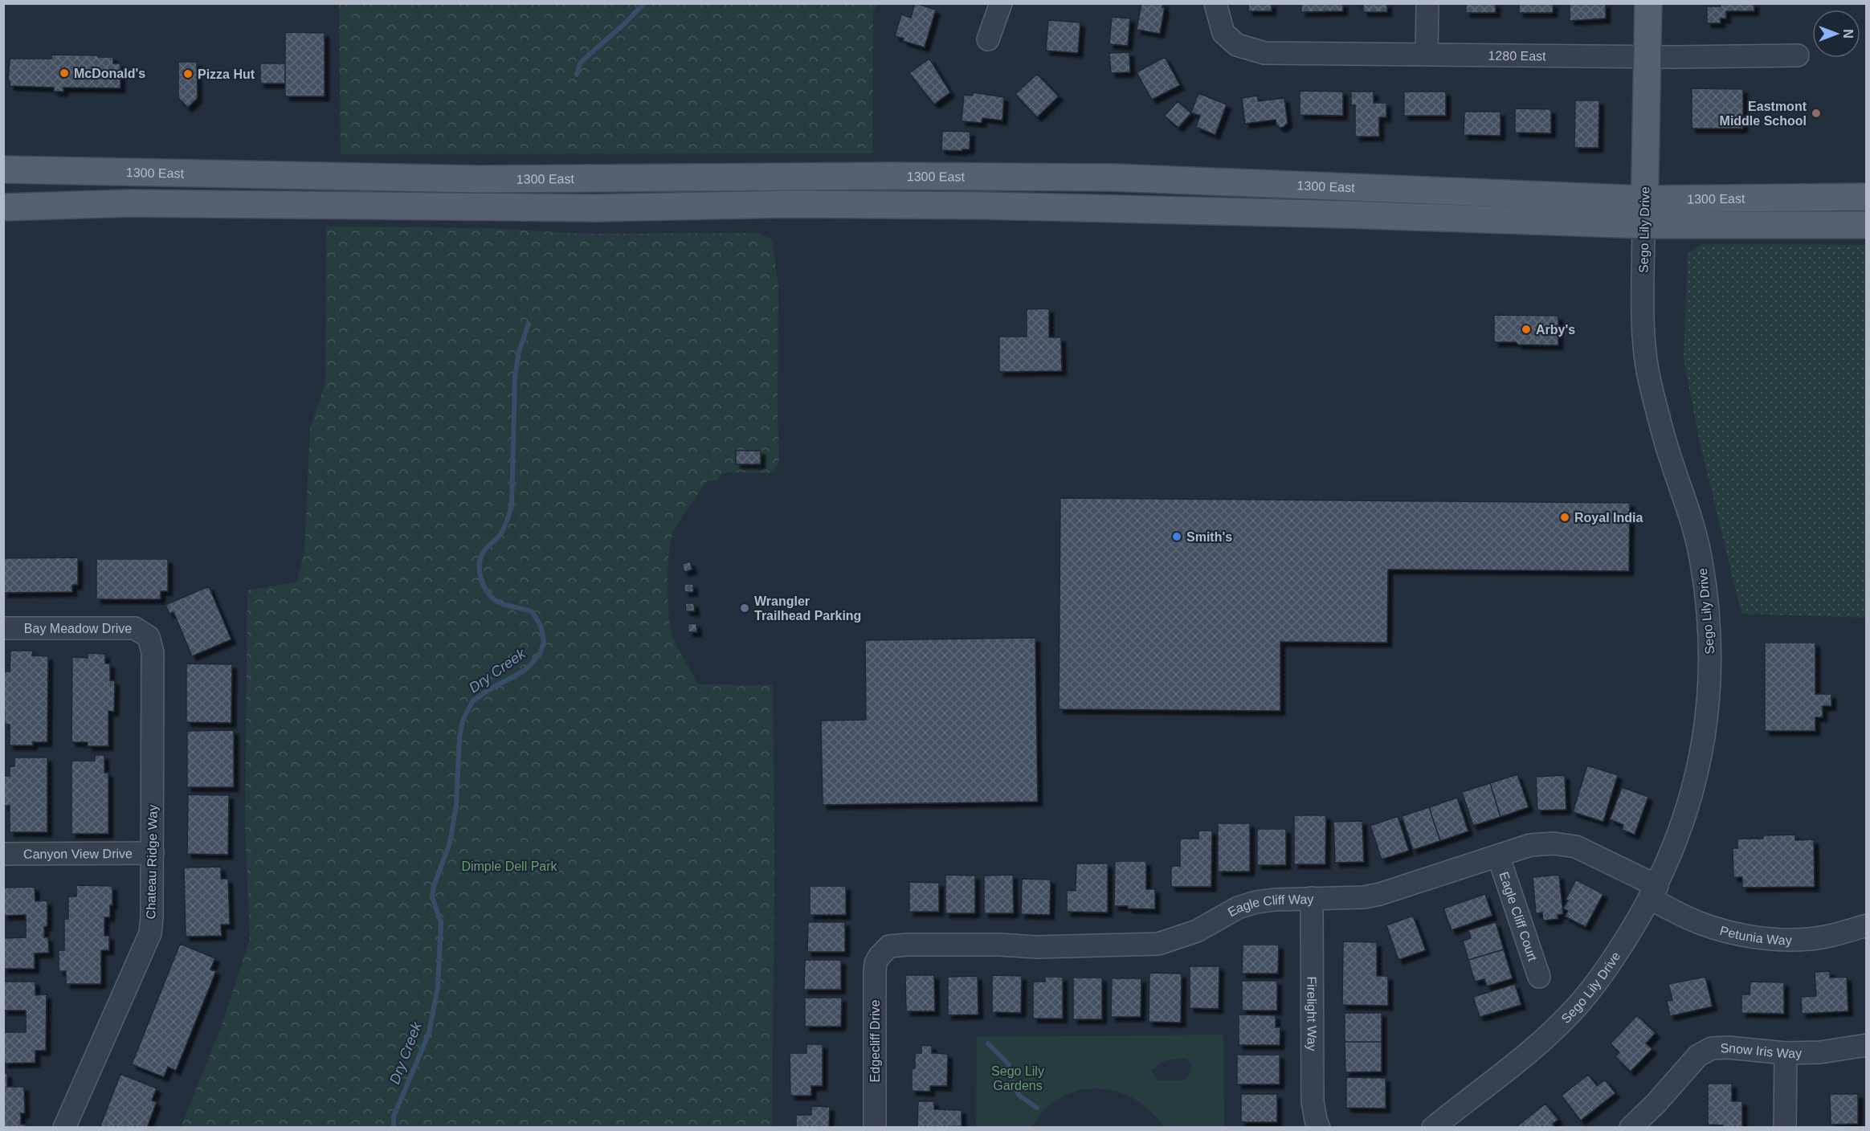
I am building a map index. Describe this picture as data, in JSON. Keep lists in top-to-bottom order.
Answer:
{
  "streets": {
    "main road": ["1300 East", "Sego Lily Drive"],
    "street": [
      "1280 East",
      "Bay Meadow Drive",
      "Canyon View Drive",
      "Chateau Ridge Way",
      "Eagle Cliff Way",
      "Eagle Cliff Court",
      "Petunia Way",
      "Firelight Way",
      "Edgecliff Drive",
      "Snow Iris Way"
    ]
  },
  "crossings": [
    ["1280 East", "Sego Lily Drive"],
    ["1300 East", "Sego Lily Drive"],
    ["Sego Lily Drive", "Eagle Cliff Way"],
    ["Sego Lily Drive", "Petunia Way"],
    ["Bay Meadow Drive", "Chateau Ridge Way"],
    ["Canyon View Drive", "Chateau Ridge Way"],
    ["Eagle Cliff Way", "Eagle Cliff Court"],
    ["Eagle Cliff Way", "Petunia Way"],
    ["Eagle Cliff Way", "Firelight Way"],
    ["Eagle Cliff Way", "Edgecliff Drive"]
  ],
  "water": ["Dry Creek"],
  "parks": ["Dimple Dell Park", "Sego Lily Gardens"],
  "places": [
    "McDonald's",
    "Pizza Hut",
    "Eastmont Middle School",
    "Arby's",
    "Royal India",
    "Smith's",
    "Wrangler Trailhead Parking"
  ],
  "north": "right"
}
